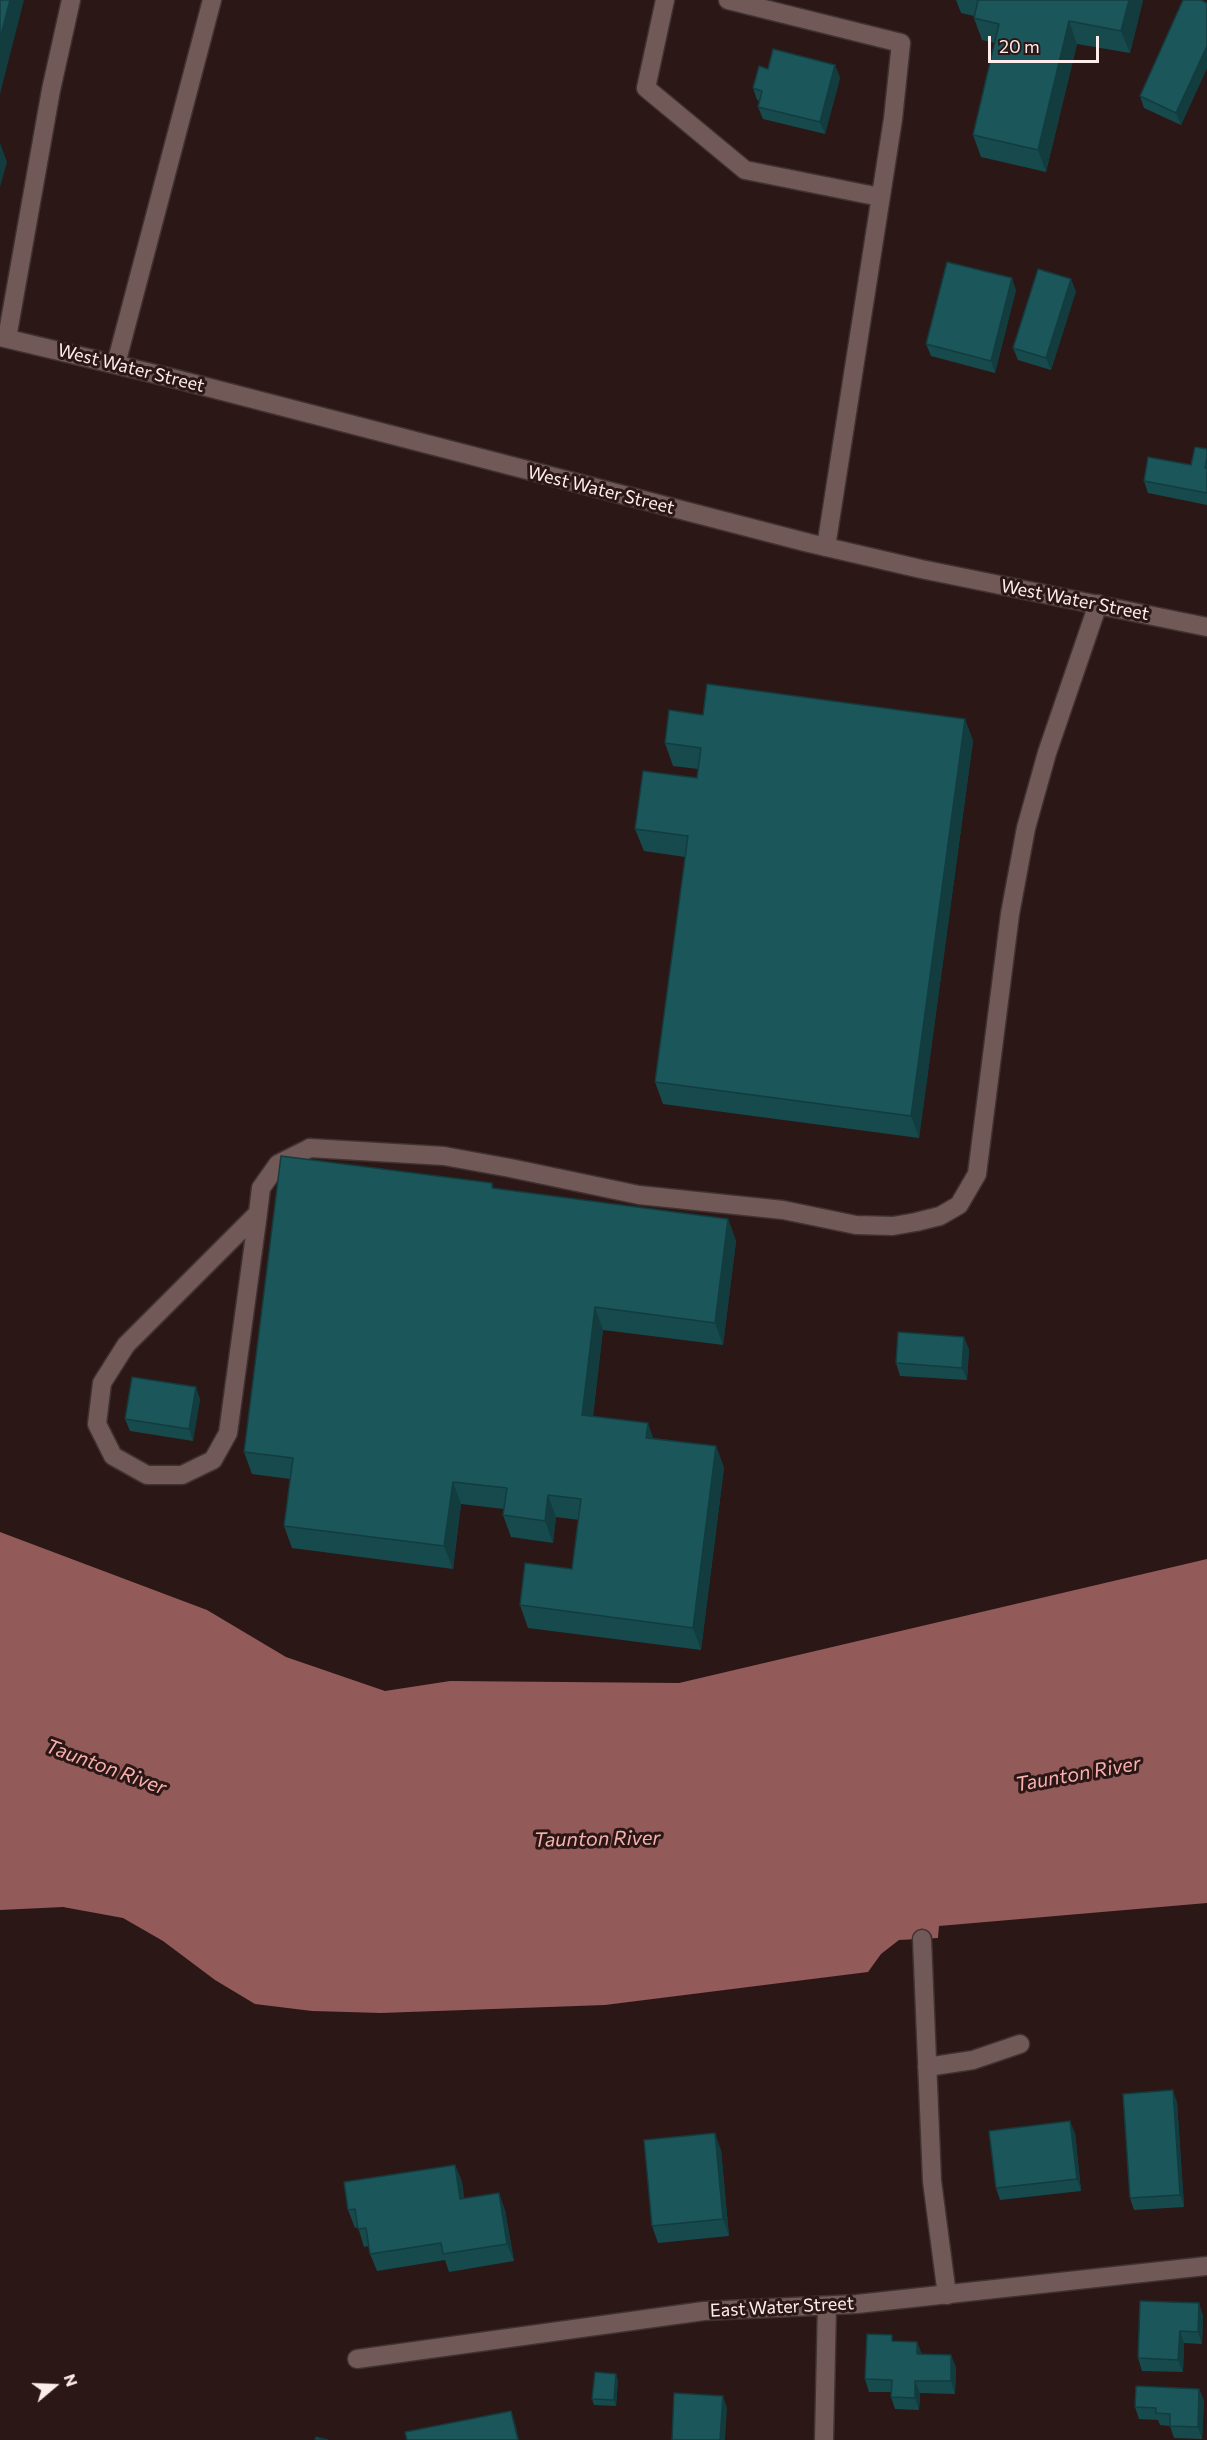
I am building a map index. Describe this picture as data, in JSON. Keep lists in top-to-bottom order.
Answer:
{
  "streets": {
    "street": ["West Water Street", "East Water Street"]
  },
  "water": ["Taunton River"],
  "scale_bar": "20 m",
  "north": "right"
}
